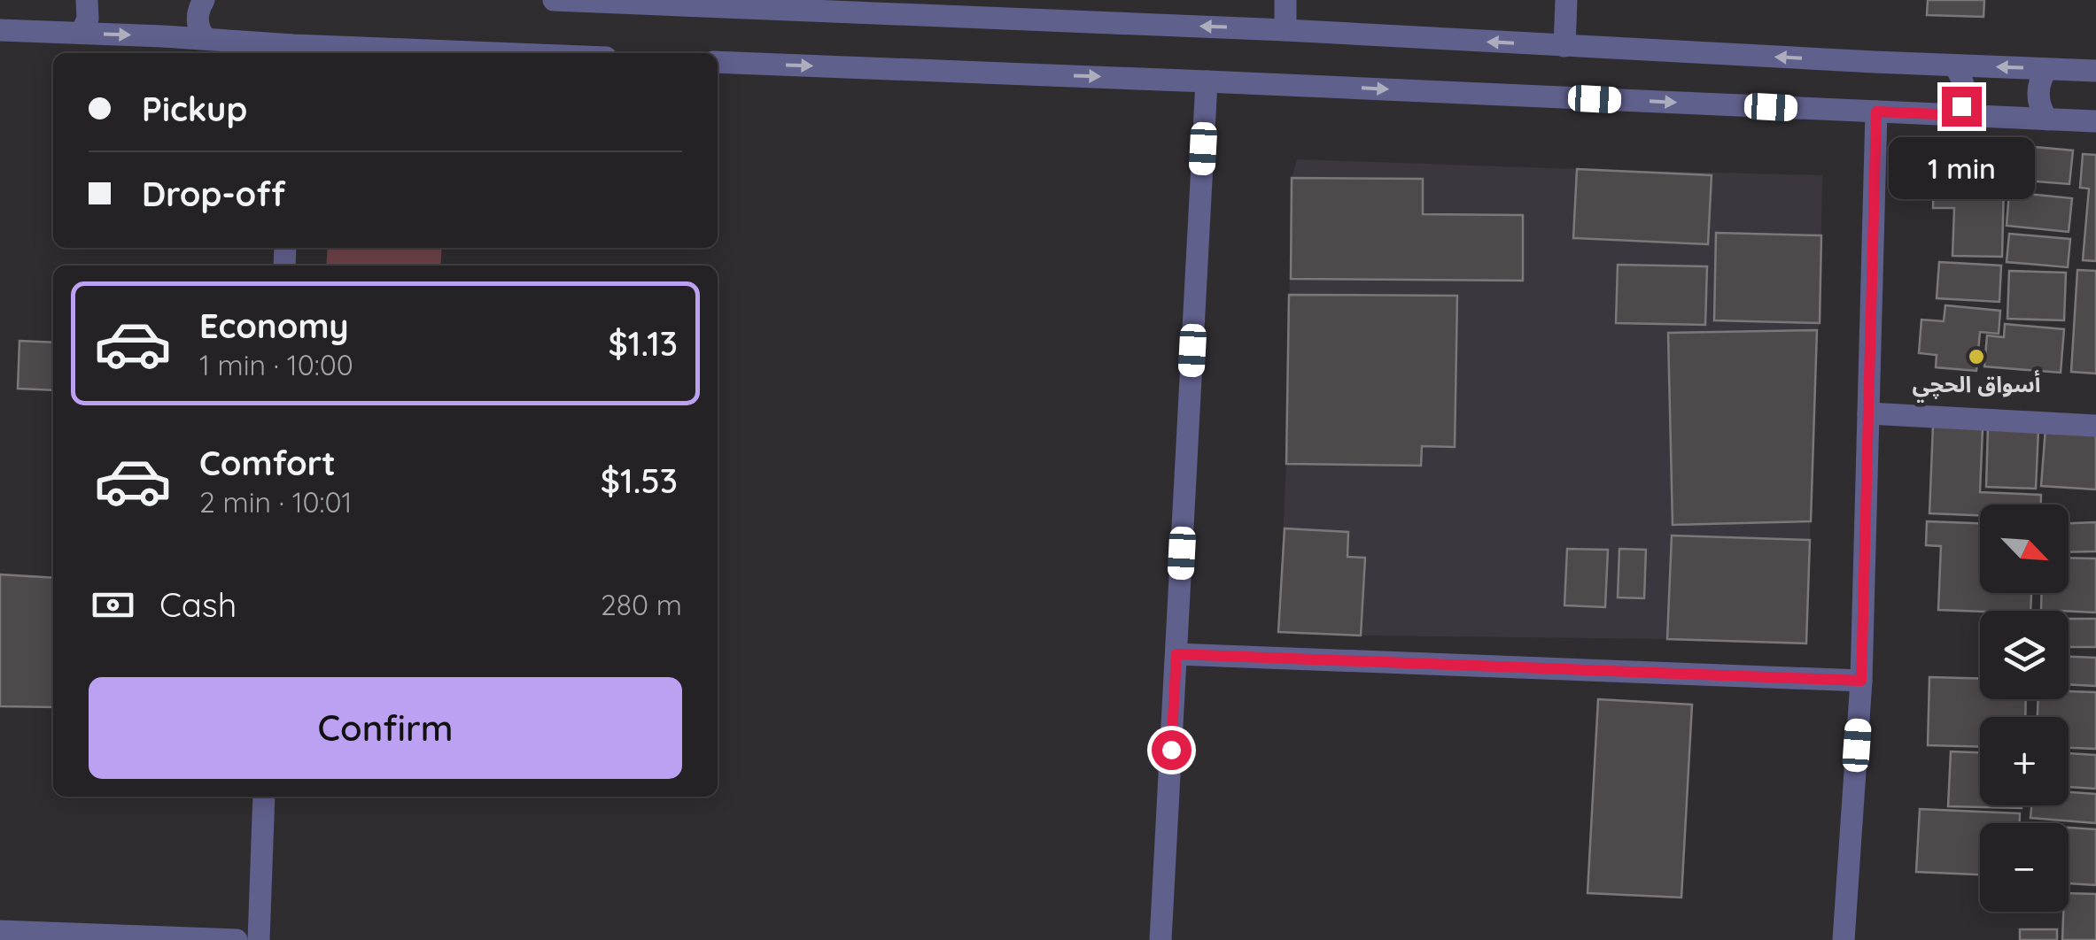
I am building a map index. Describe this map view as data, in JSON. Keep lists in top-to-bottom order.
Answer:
{
  "places": ["أسواق الحچي"],
  "north": "bottom right",
  "page": {
    "banner": ["Pickup", "Drop-off"],
    "bubble": "1 min",
    "list": [
      {
        "name": "Economy",
        "note": "1 min · 10:00",
        "value": "$1.13"
      },
      {
        "name": "Comfort",
        "note": "2 min · 10:01",
        "value": "$1.53"
      }
    ],
    "map_buttons": ["+", "−"],
    "pay": ["Cash", "280 m"],
    "buttons": "Confirm"
  }
}
